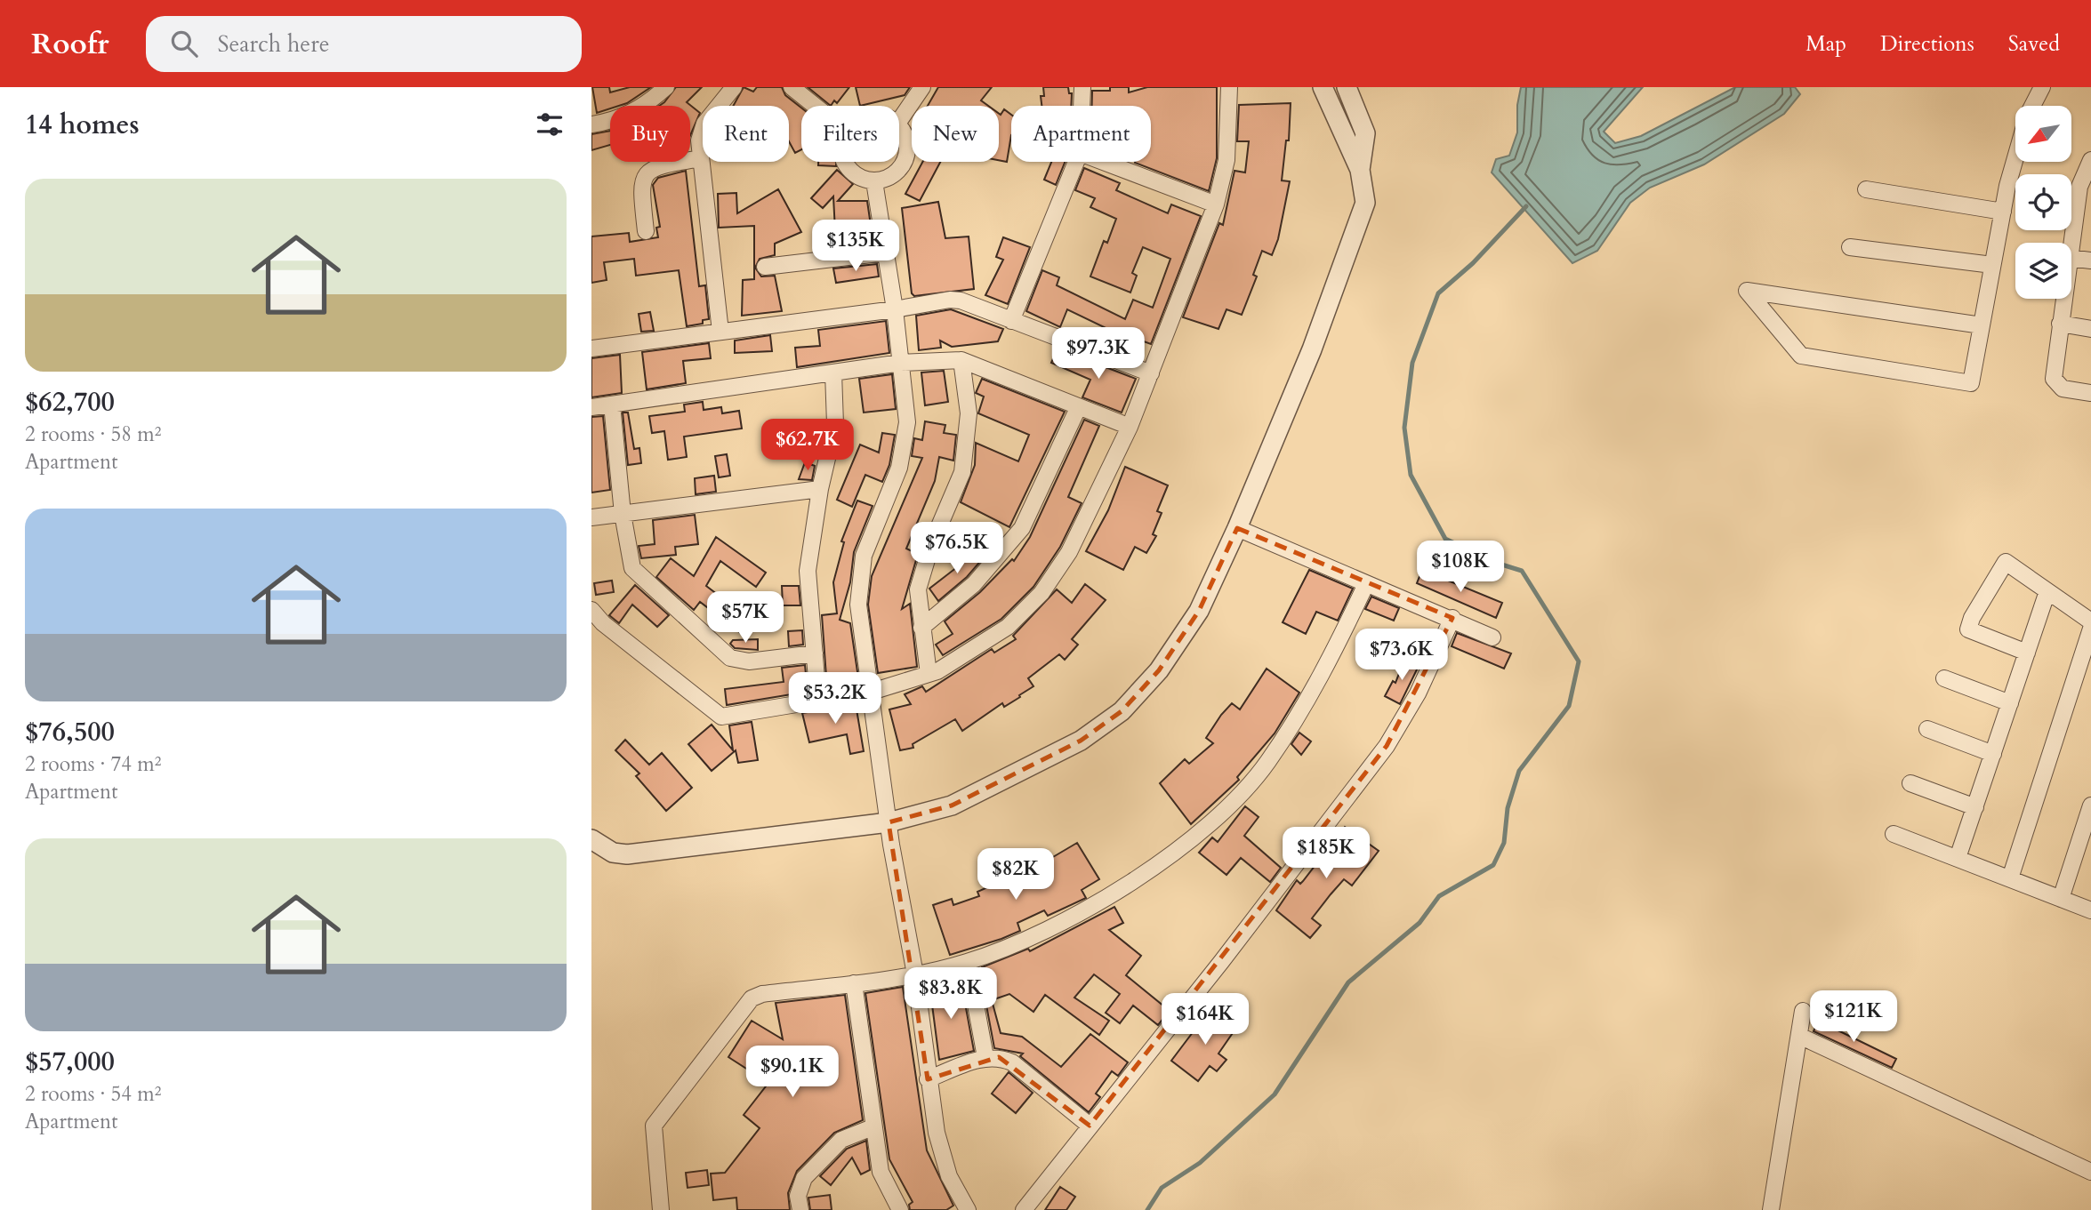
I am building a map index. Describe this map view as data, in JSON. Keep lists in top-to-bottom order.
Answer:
{
  "north": "bottom left",
  "page": {
    "header": "Roofr",
    "search": "Search here",
    "nav": ["Map", "Directions", "Saved"],
    "heading": "14 homes",
    "chip": [
      "Buy",
      "Rent",
      "Filters",
      "New",
      "Apartment"
    ],
    "list": [
      {
        "name": "$62,700",
        "note": "2 rooms · 58 m² · Apartment"
      },
      {
        "name": "$76,500",
        "note": "2 rooms · 74 m² · Apartment"
      },
      {
        "name": "$57,000",
        "note": "2 rooms · 54 m² · Apartment"
      }
    ],
    "price": [
      "$135K",
      "$97.3K",
      "$62.7K",
      "$76.5K",
      "$108K",
      "$57K",
      "$73.6K",
      "$53.2K",
      "$185K",
      "$82K",
      "$83.8K",
      "$121K",
      "$164K",
      "$90.1K"
    ]
  }
}
